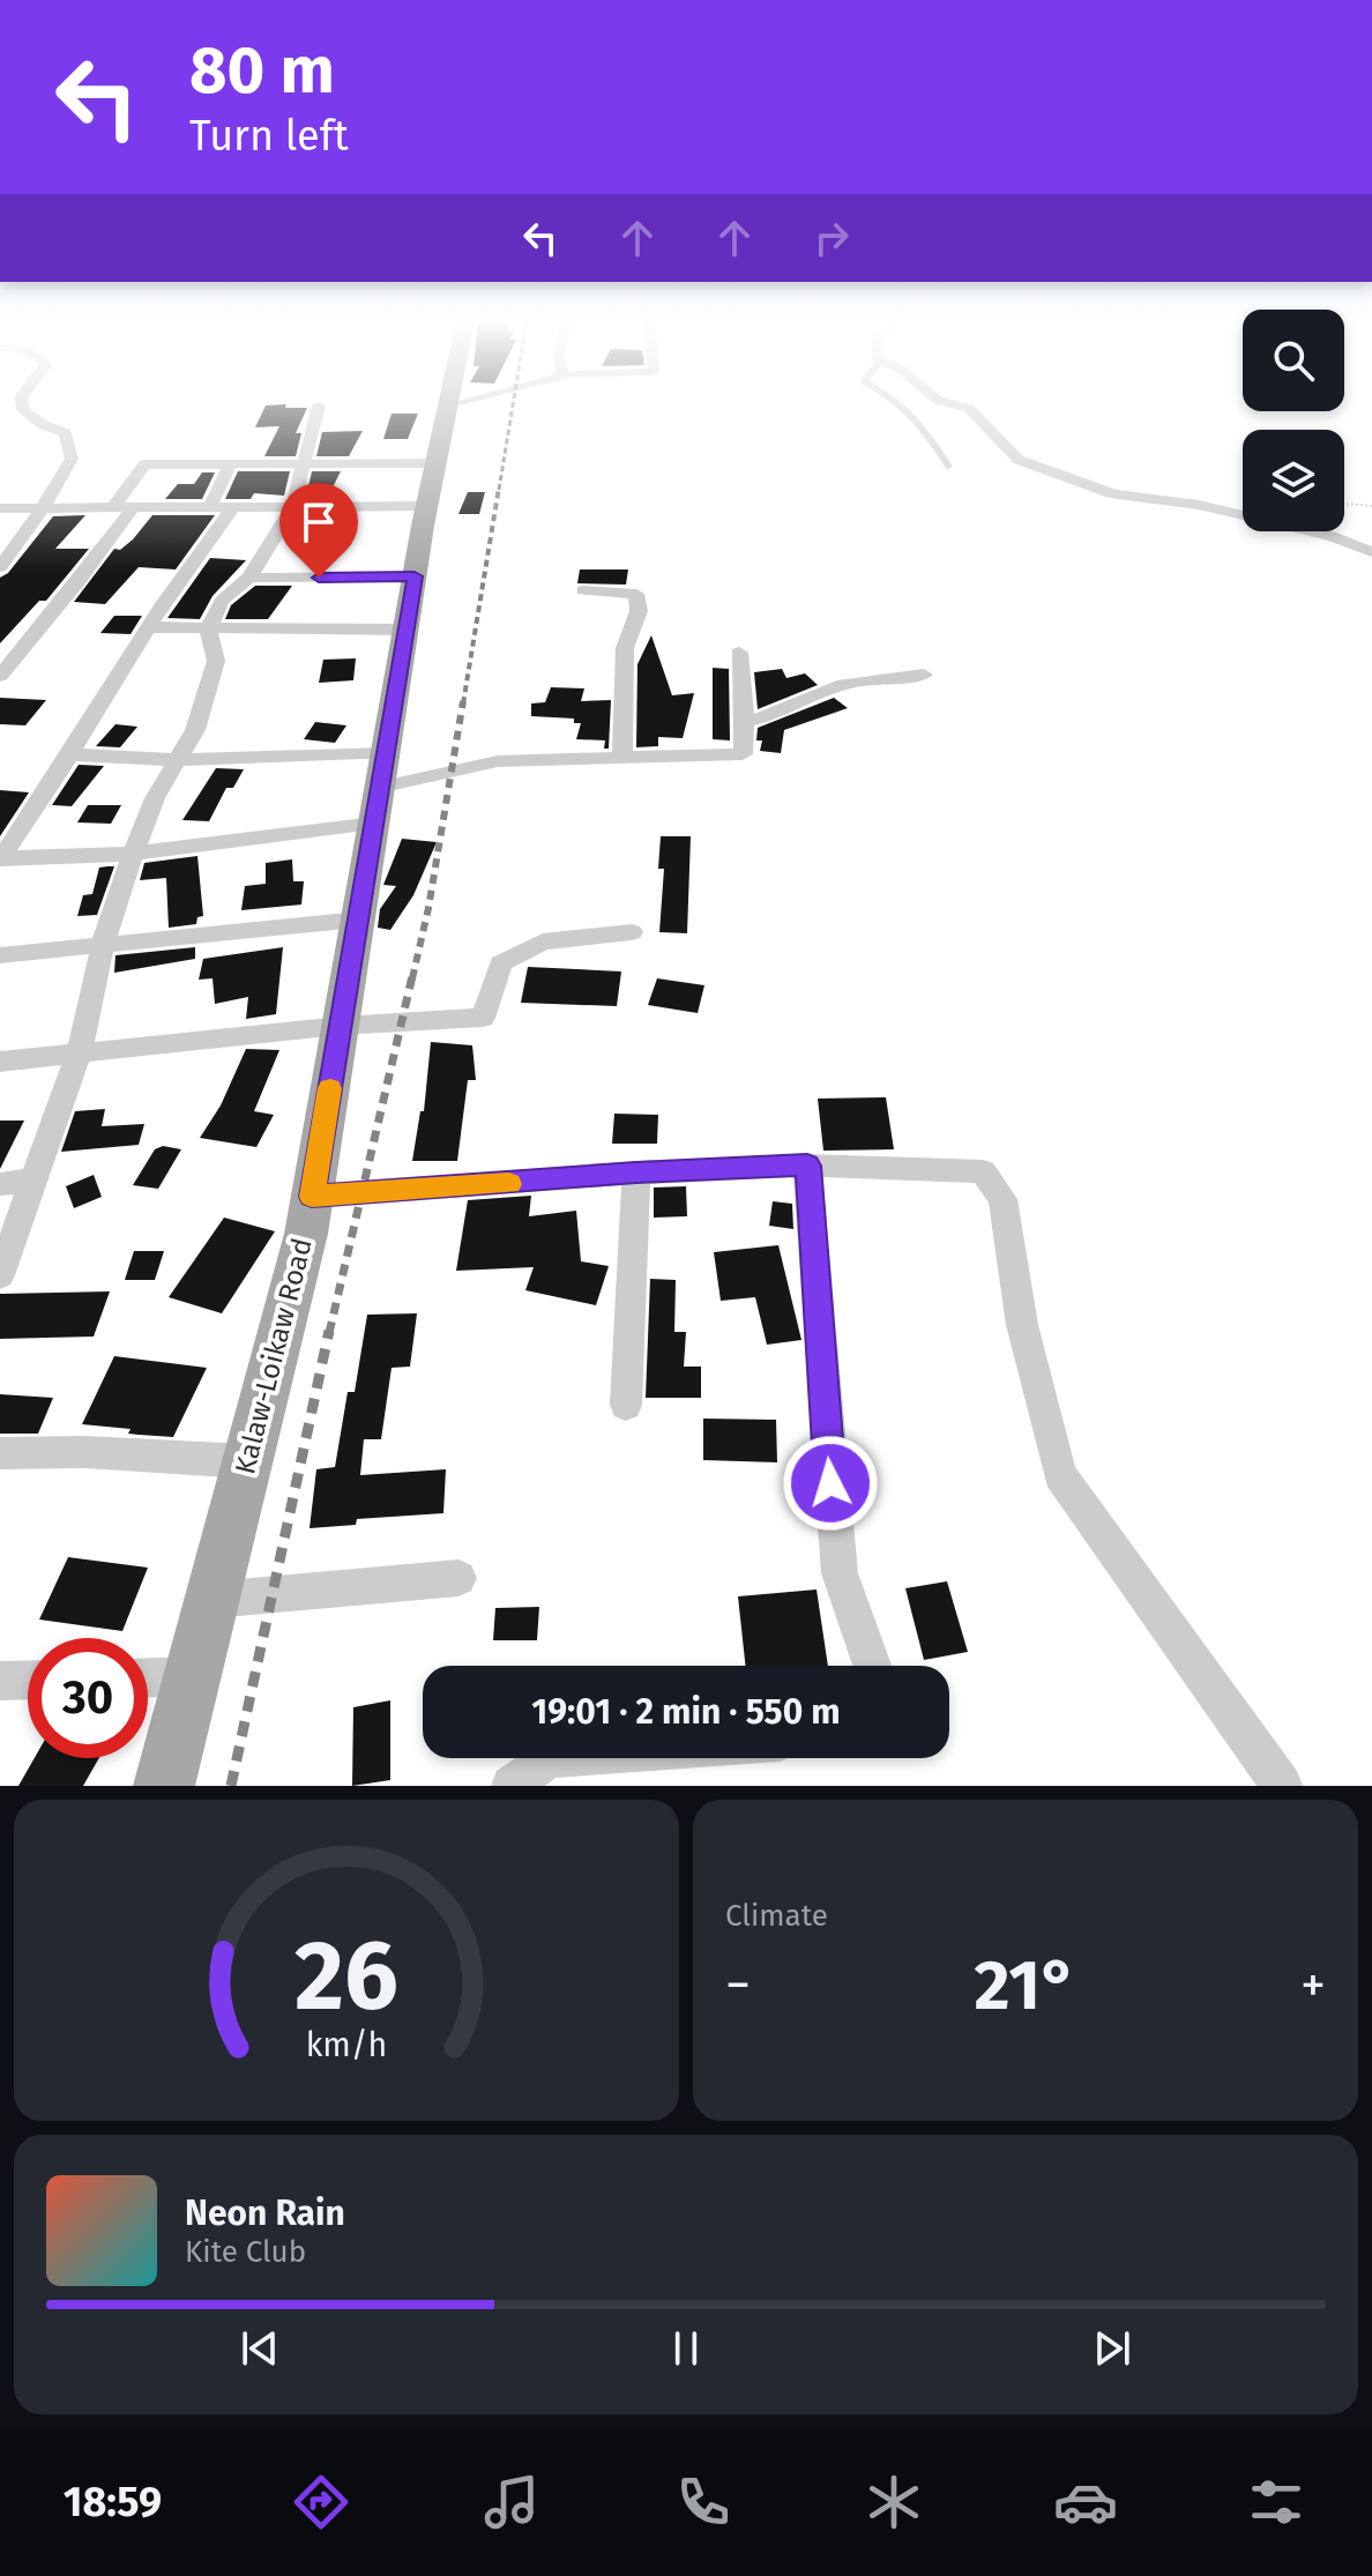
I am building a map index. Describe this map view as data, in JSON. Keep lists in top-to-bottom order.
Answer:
{
  "streets": {
    "main road": ["Kalaw-Loikaw Road"]
  },
  "page": {
    "turn": ["80 m", "Turn left"],
    "limit": "30",
    "trip": "19:01 · 2 min · 550 m",
    "tile": "Climate",
    "heat": ["−", "21°", "+"],
    "song": ["Neon Rain", "Kite Club"],
    "tabs": "18:59",
    "gauge": ["26", "km/h"]
  }
}
